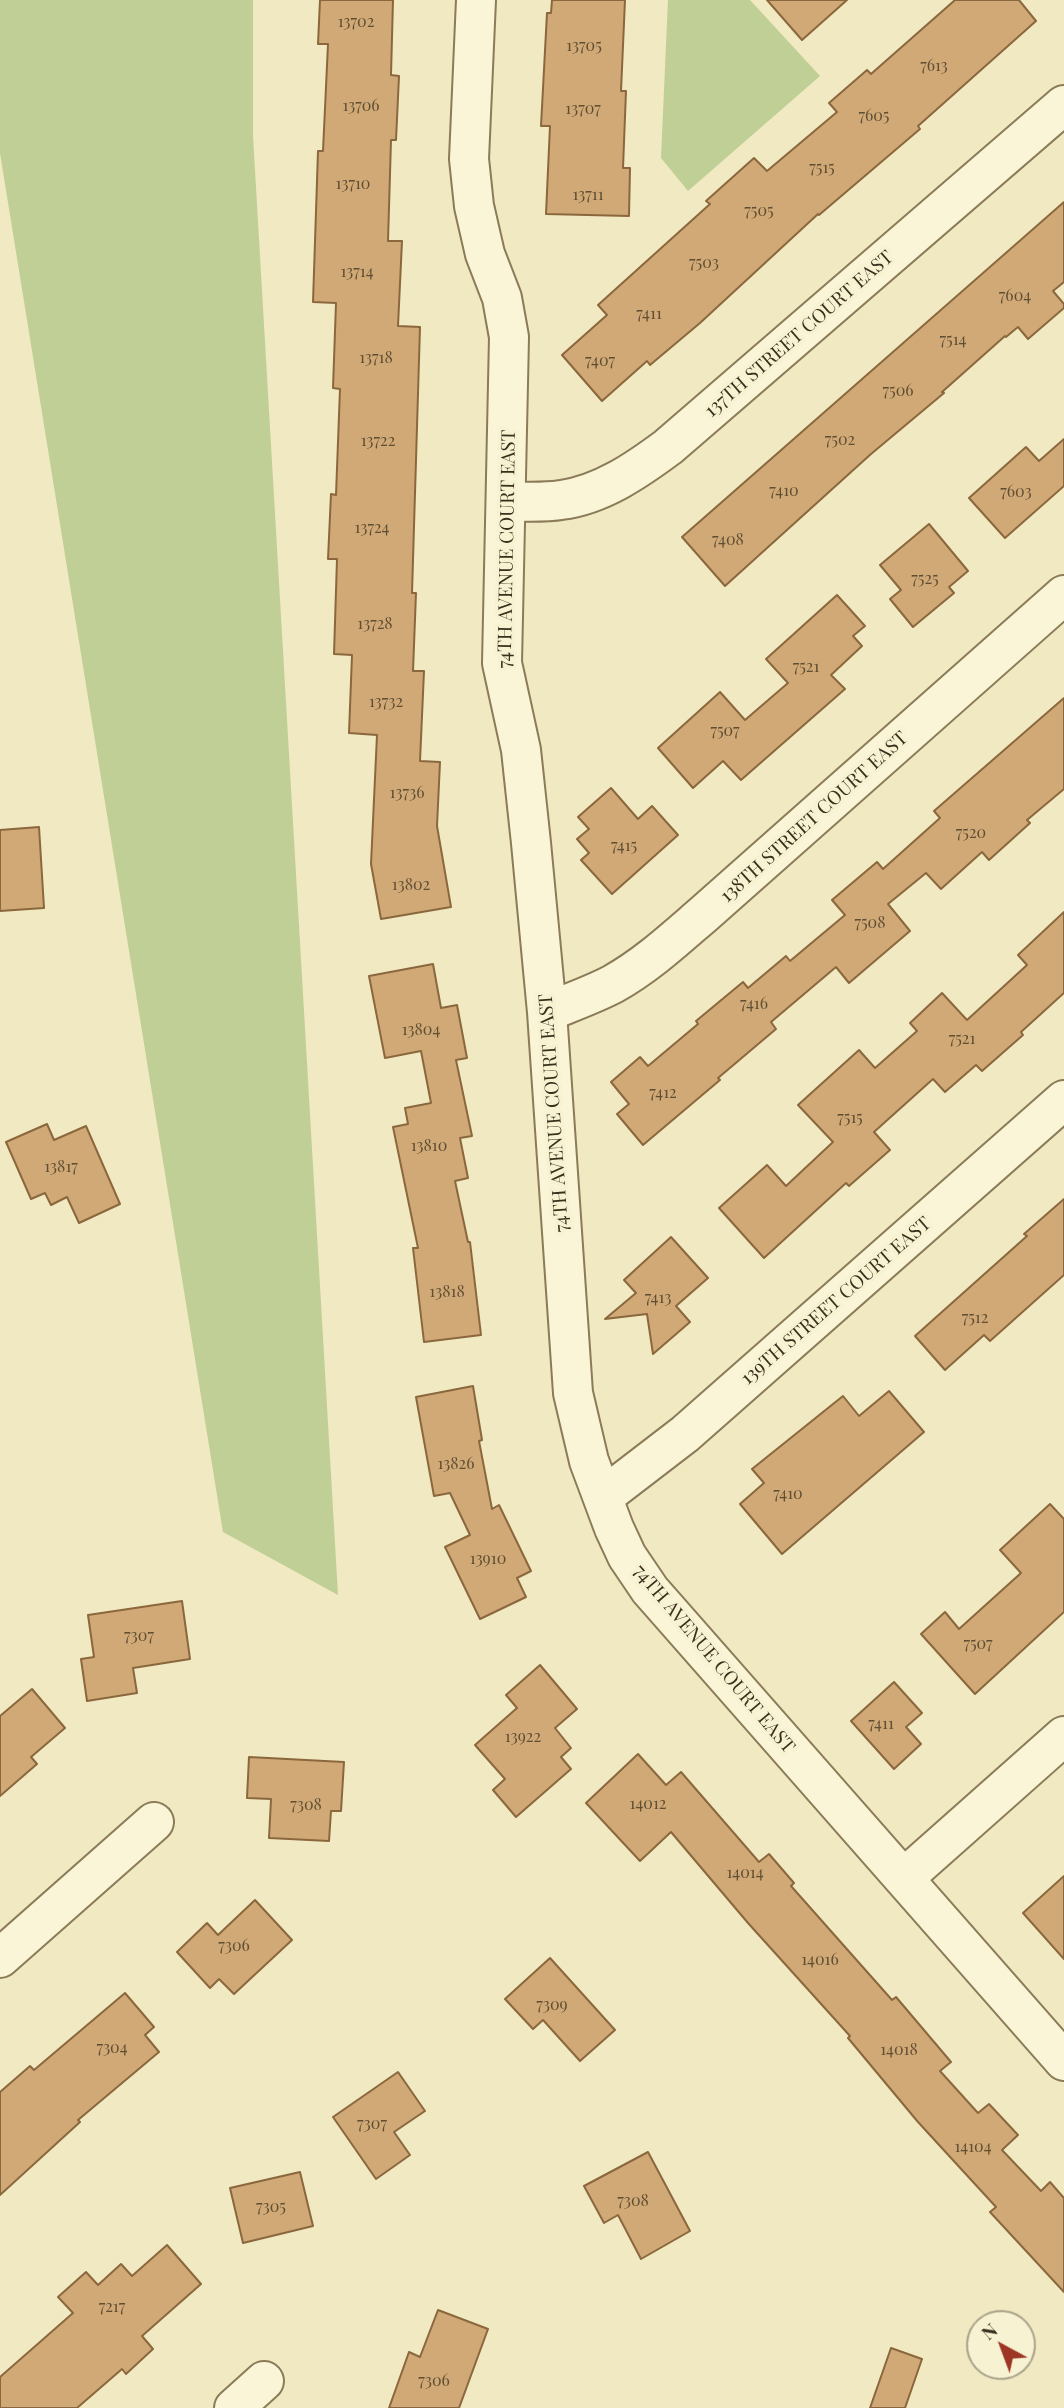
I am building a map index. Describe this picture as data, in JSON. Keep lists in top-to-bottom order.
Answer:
{
  "streets": {
    "street": [
      "137TH STREET COURT EAST",
      "74TH AVENUE COURT EAST",
      "138TH STREET COURT EAST",
      "139TH STREET COURT EAST"
    ]
  },
  "crossings": [
    ["137TH STREET COURT EAST", "74TH AVENUE COURT EAST"],
    ["74TH AVENUE COURT EAST", "138TH STREET COURT EAST"],
    ["74TH AVENUE COURT EAST", "139TH STREET COURT EAST"]
  ],
  "house_numbers": [
    "13702",
    "13705",
    "7613",
    "13706",
    "13707",
    "7605",
    "7515",
    "13710",
    "13711",
    "7505",
    "7503",
    "13714",
    "7604",
    "7411",
    "7514",
    "13718",
    "7407",
    "7506",
    "7502",
    "13722",
    "7410",
    "7603",
    "13724",
    "7408",
    "7525",
    "13728",
    "7521",
    "13732",
    "7507",
    "13736",
    "7520",
    "7415",
    "13802",
    "7508",
    "7416",
    "13804",
    "7521",
    "7412",
    "7515",
    "13810",
    "13817",
    "13818",
    "7413",
    "7512",
    "13826",
    "7410",
    "13910",
    "7307",
    "7507",
    "7411",
    "13922",
    "14012",
    "7308",
    "14014",
    "7306",
    "14016",
    "7309",
    "7304",
    "14018",
    "7307",
    "14104",
    "7308",
    "7305",
    "7217",
    "7306"
  ],
  "north": "top left"
}
